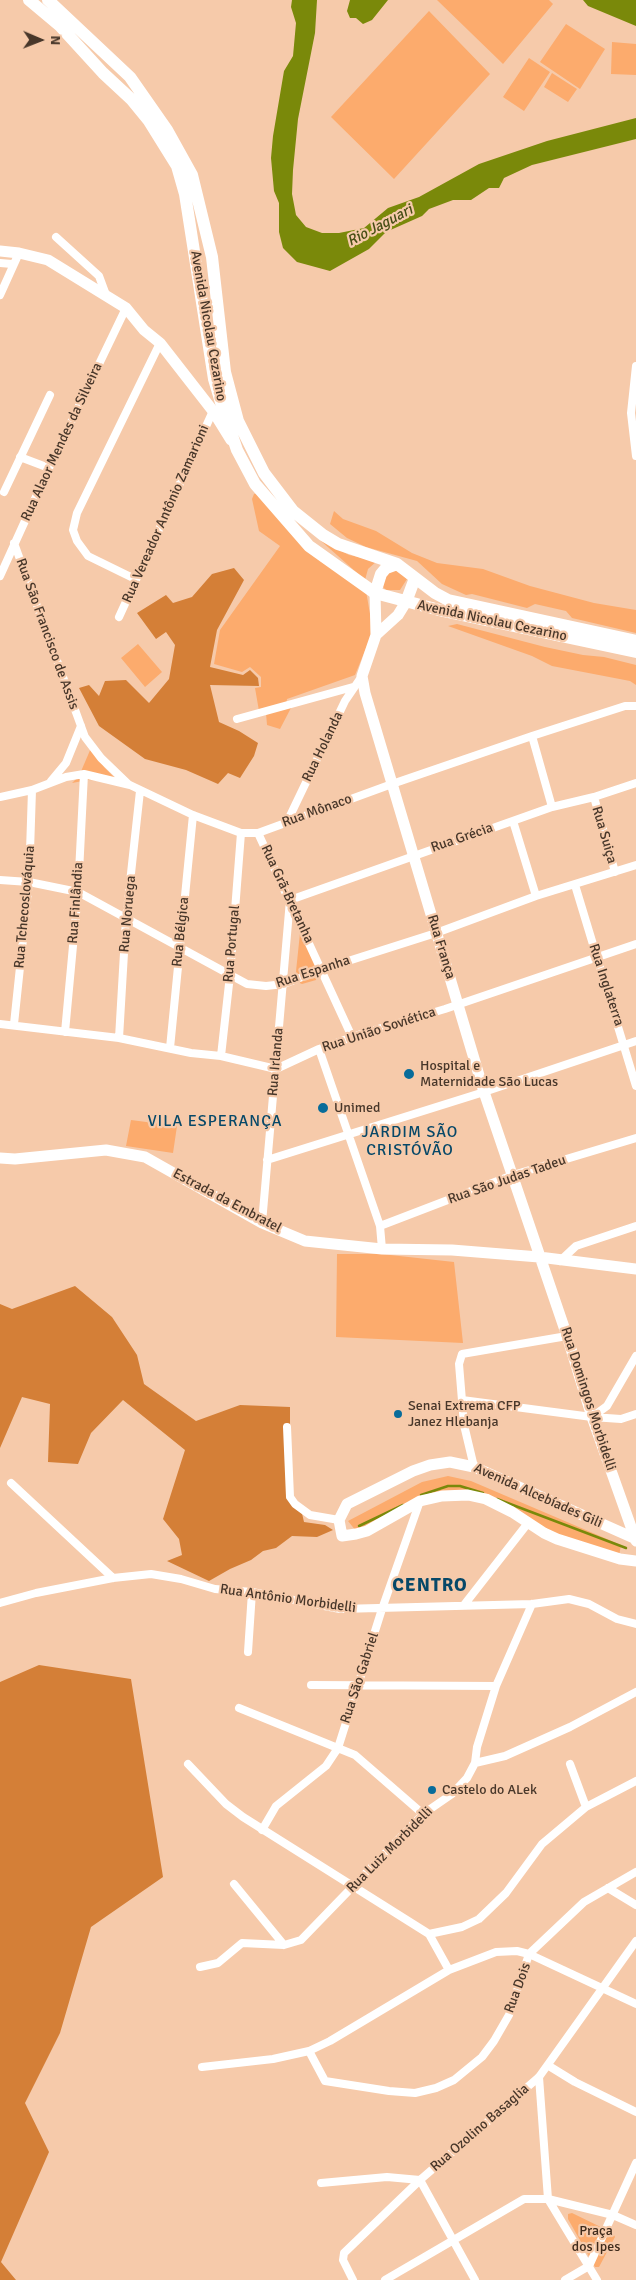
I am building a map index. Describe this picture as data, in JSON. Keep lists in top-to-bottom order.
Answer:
{
  "streets": {
    "main road": ["Avenida Nicolau Cezarino"],
    "street": [
      "Rua Alaor Mendes da Silveira",
      "Rua Vereador Antônio Zamarioni",
      "Rua São Francisco de Assis",
      "Rua Holanda",
      "Rua Mônaco",
      "Rua Suiça",
      "Rua Grécia",
      "Rua Grã-Bretanha",
      "Rua Finlândia",
      "Rua Tchecoslováquia",
      "Rua Noruega",
      "Rua Bélgica",
      "Rua Portugal",
      "Rua França",
      "Rua Espanha",
      "Rua Inglaterra",
      "Rua União Soviética",
      "Rua Irlanda",
      "Rua São Judas Tadeu",
      "Estrada da Embratel",
      "Rua Domingos Morbidelli",
      "Avenida Alcebíades Gili",
      "Rua Antônio Morbidelli",
      "Rua São Gabriel",
      "Rua Luiz Morbidelli",
      "Rua Dois",
      "Rua Ozolino Basaglia"
    ]
  },
  "crossings": [
    ["Rua Alaor Mendes da Silveira", "Rua São Francisco de Assis"],
    ["Rua São Francisco de Assis", "Rua Mônaco"],
    ["Rua Holanda", "Rua Mônaco"],
    ["Rua Holanda", "Rua França"],
    ["Rua Mônaco", "Rua Grã-Bretanha"],
    ["Rua Mônaco", "Rua Finlândia"],
    ["Rua Mônaco", "Rua Tchecoslováquia"],
    ["Rua Mônaco", "Rua Noruega"],
    ["Rua Mônaco", "Rua Bélgica"],
    ["Rua Mônaco", "Rua Portugal"],
    ["Rua Mônaco", "Rua França"],
    ["Rua Suiça", "Rua Grécia"],
    ["Rua Suiça", "Rua Espanha"],
    ["Rua Grécia", "Rua Grã-Bretanha"],
    ["Rua Grécia", "Rua França"],
    ["Rua Grécia", "Rua Irlanda"],
    ["Rua Grã-Bretanha", "Rua Espanha"],
    ["Rua Grã-Bretanha", "Rua União Soviética"],
    ["Rua Grã-Bretanha", "Rua Irlanda"],
    ["Rua Finlândia", "Rua Espanha"],
    ["Rua Tchecoslováquia", "Rua Espanha"],
    ["Rua Noruega", "Rua Espanha"],
    ["Rua Bélgica", "Rua Espanha"],
    ["Rua Portugal", "Rua Espanha"],
    ["Rua França", "Rua Espanha"],
    ["Rua França", "Rua União Soviética"],
    ["Rua França", "Rua São Judas Tadeu"],
    ["Rua França", "Estrada da Embratel"],
    ["Rua França", "Rua Domingos Morbidelli"],
    ["Rua Espanha", "Rua Inglaterra"],
    ["Rua Espanha", "Rua Irlanda"],
    ["Rua Inglaterra", "Rua União Soviética"],
    ["Rua União Soviética", "Rua Irlanda"],
    ["Rua Irlanda", "Estrada da Embratel"],
    ["Estrada da Embratel", "Rua Domingos Morbidelli"],
    ["Rua Domingos Morbidelli", "Avenida Alcebíades Gili"],
    ["Avenida Alcebíades Gili", "Rua São Gabriel"],
    ["Rua Antônio Morbidelli", "Rua São Gabriel"],
    ["Rua Antônio Morbidelli", "Rua Luiz Morbidelli"]
  ],
  "districts": ["VILA ESPERANÇA", "JARDIM SÃO CRISTÓVÃO", "CENTRO"],
  "water": ["Rio Jaguari"],
  "parks": ["Praça dos Ipes"],
  "places": [
    "Hospital e Maternidade São Lucas",
    "Unimed",
    "Senai Extrema CFP Janez Hlebanja",
    "Castelo do ALek"
  ],
  "north": "right"
}
